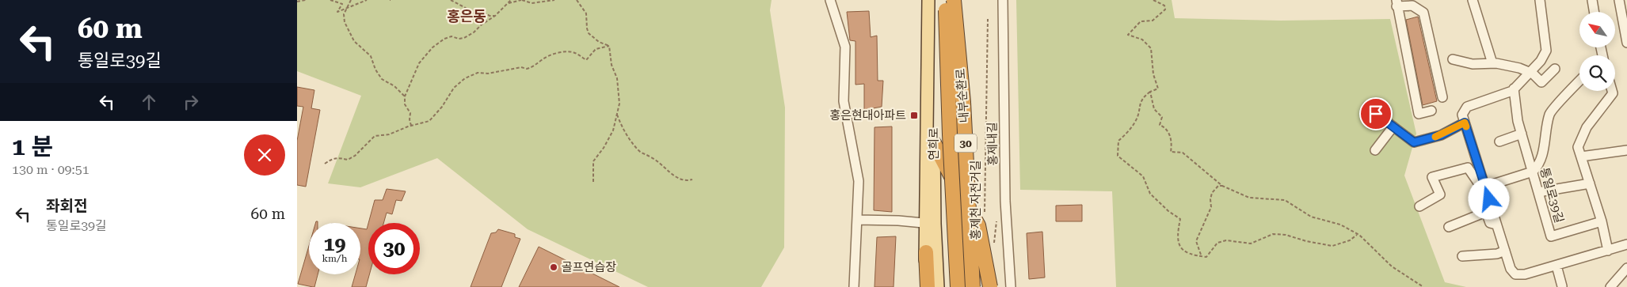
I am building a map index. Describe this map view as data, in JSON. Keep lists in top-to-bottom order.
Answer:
{
  "streets": {
    "highway": ["내부순환로", "30"],
    "main road": ["연희로"],
    "street": ["홍제내길", "통일로39길"],
    "path": ["홍제천 자전거길"]
  },
  "districts": ["홍은동"],
  "places": {
    "transit": ["홍은현대아파트"],
    "other": ["골프연습장"]
  },
  "north": "top left",
  "page": {
    "turn": ["60 m", "통일로39길"],
    "heading": ["1 분", "130 m · 09:51"],
    "list": [
      {
        "name": "좌회전",
        "note": "통일로39길",
        "value": "60 m"
      }
    ],
    "speed": "19 km/h",
    "limit": "30"
  }
}
